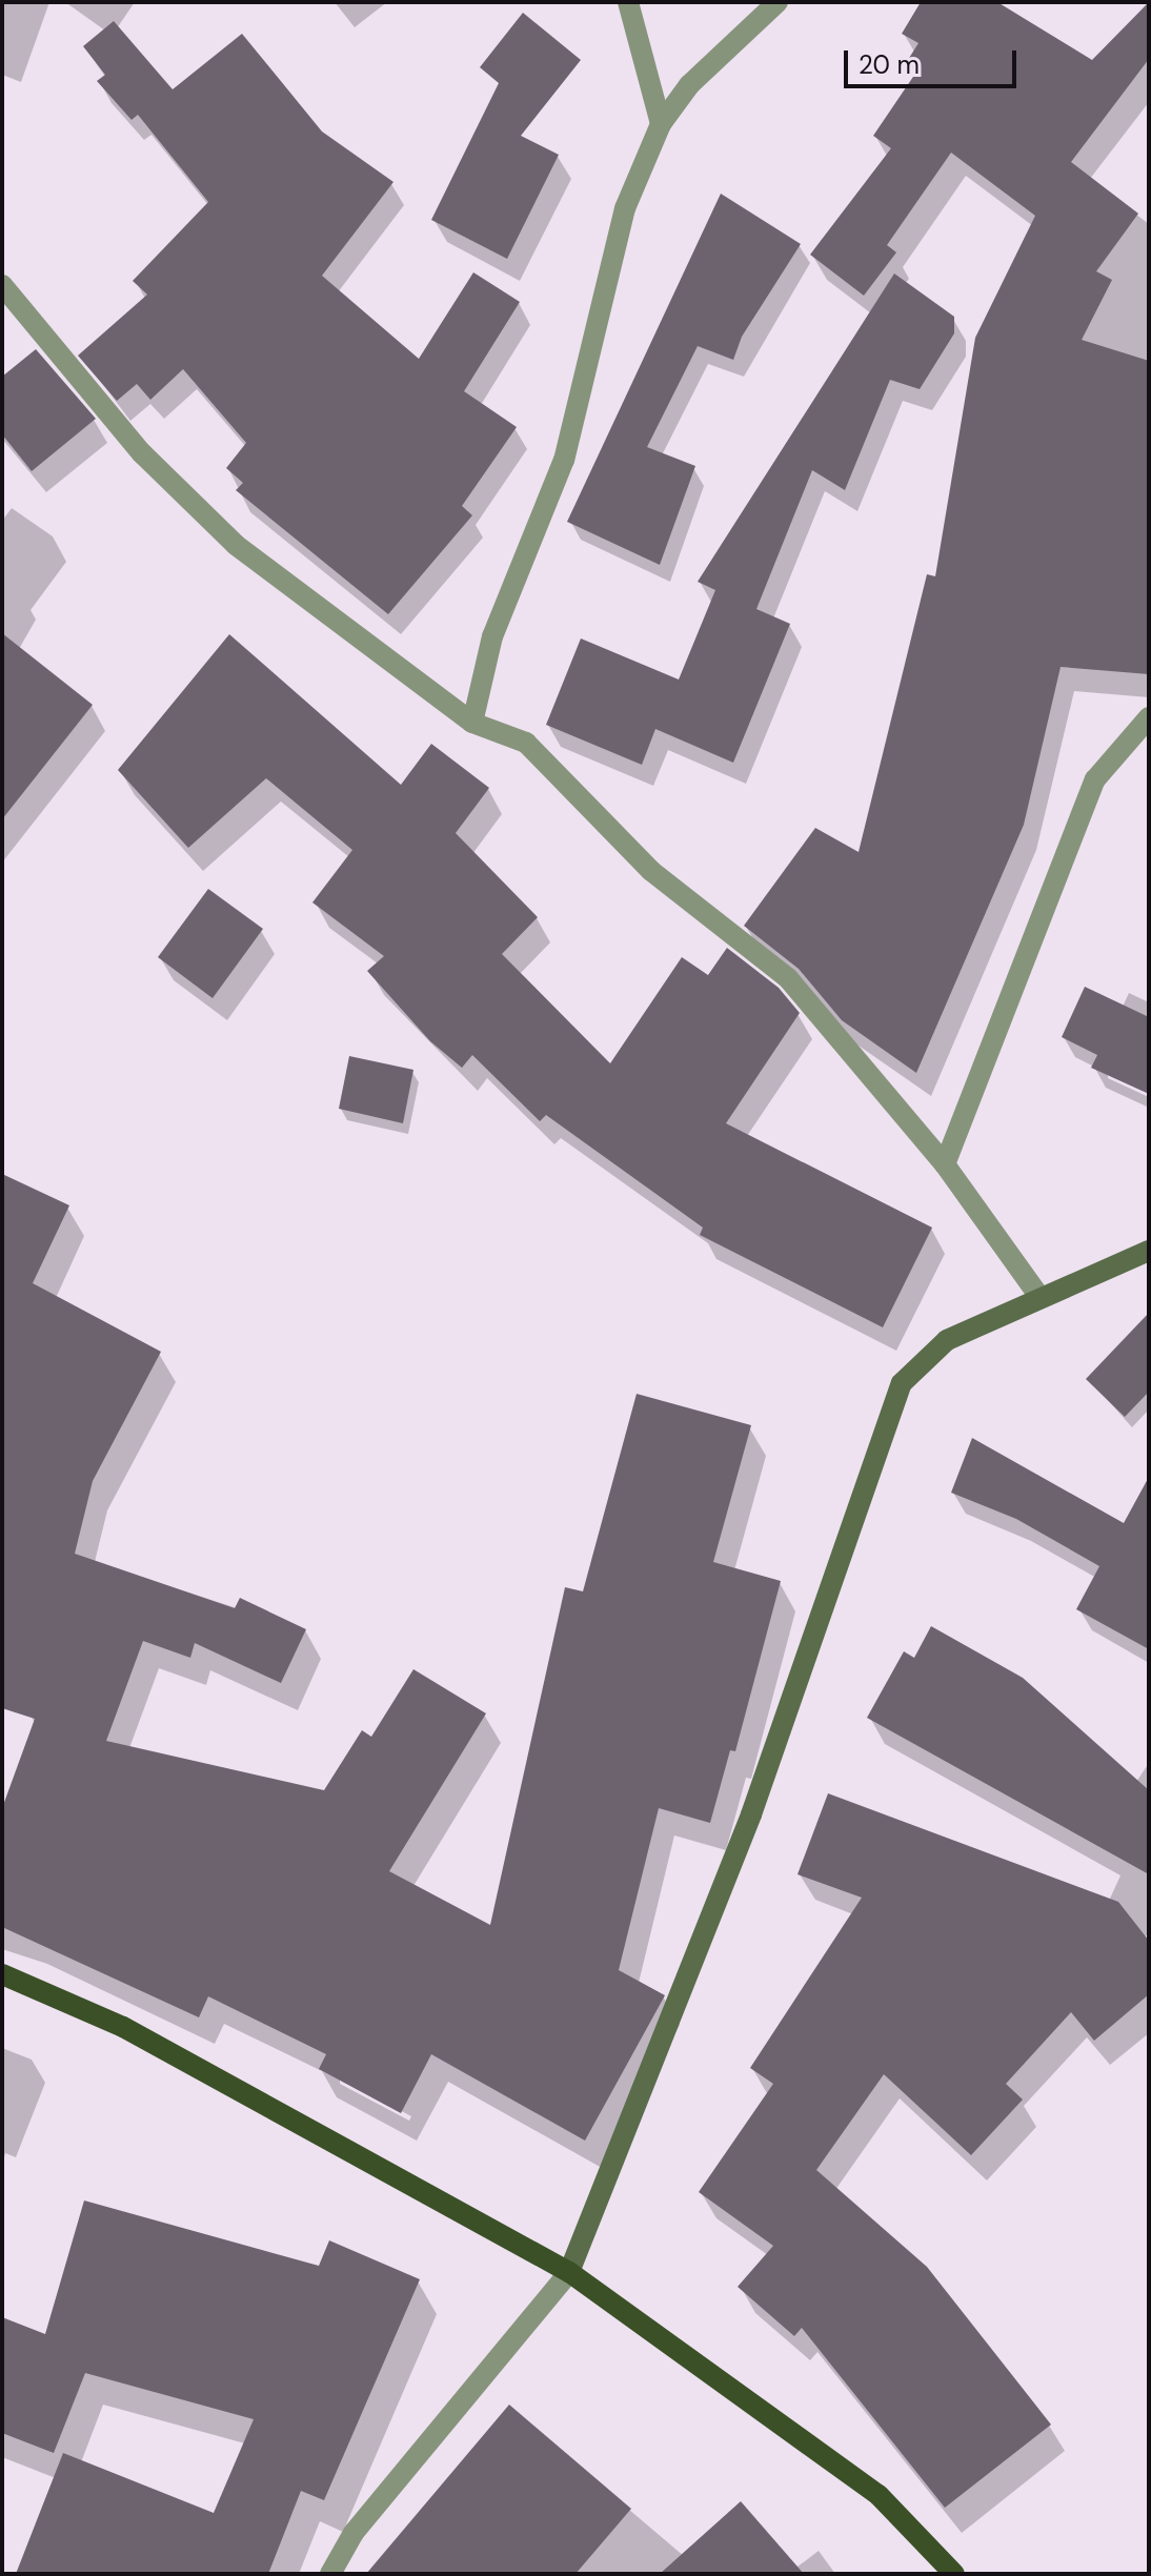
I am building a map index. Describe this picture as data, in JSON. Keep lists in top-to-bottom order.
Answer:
{
  "scale_bar": "20 m"
}
